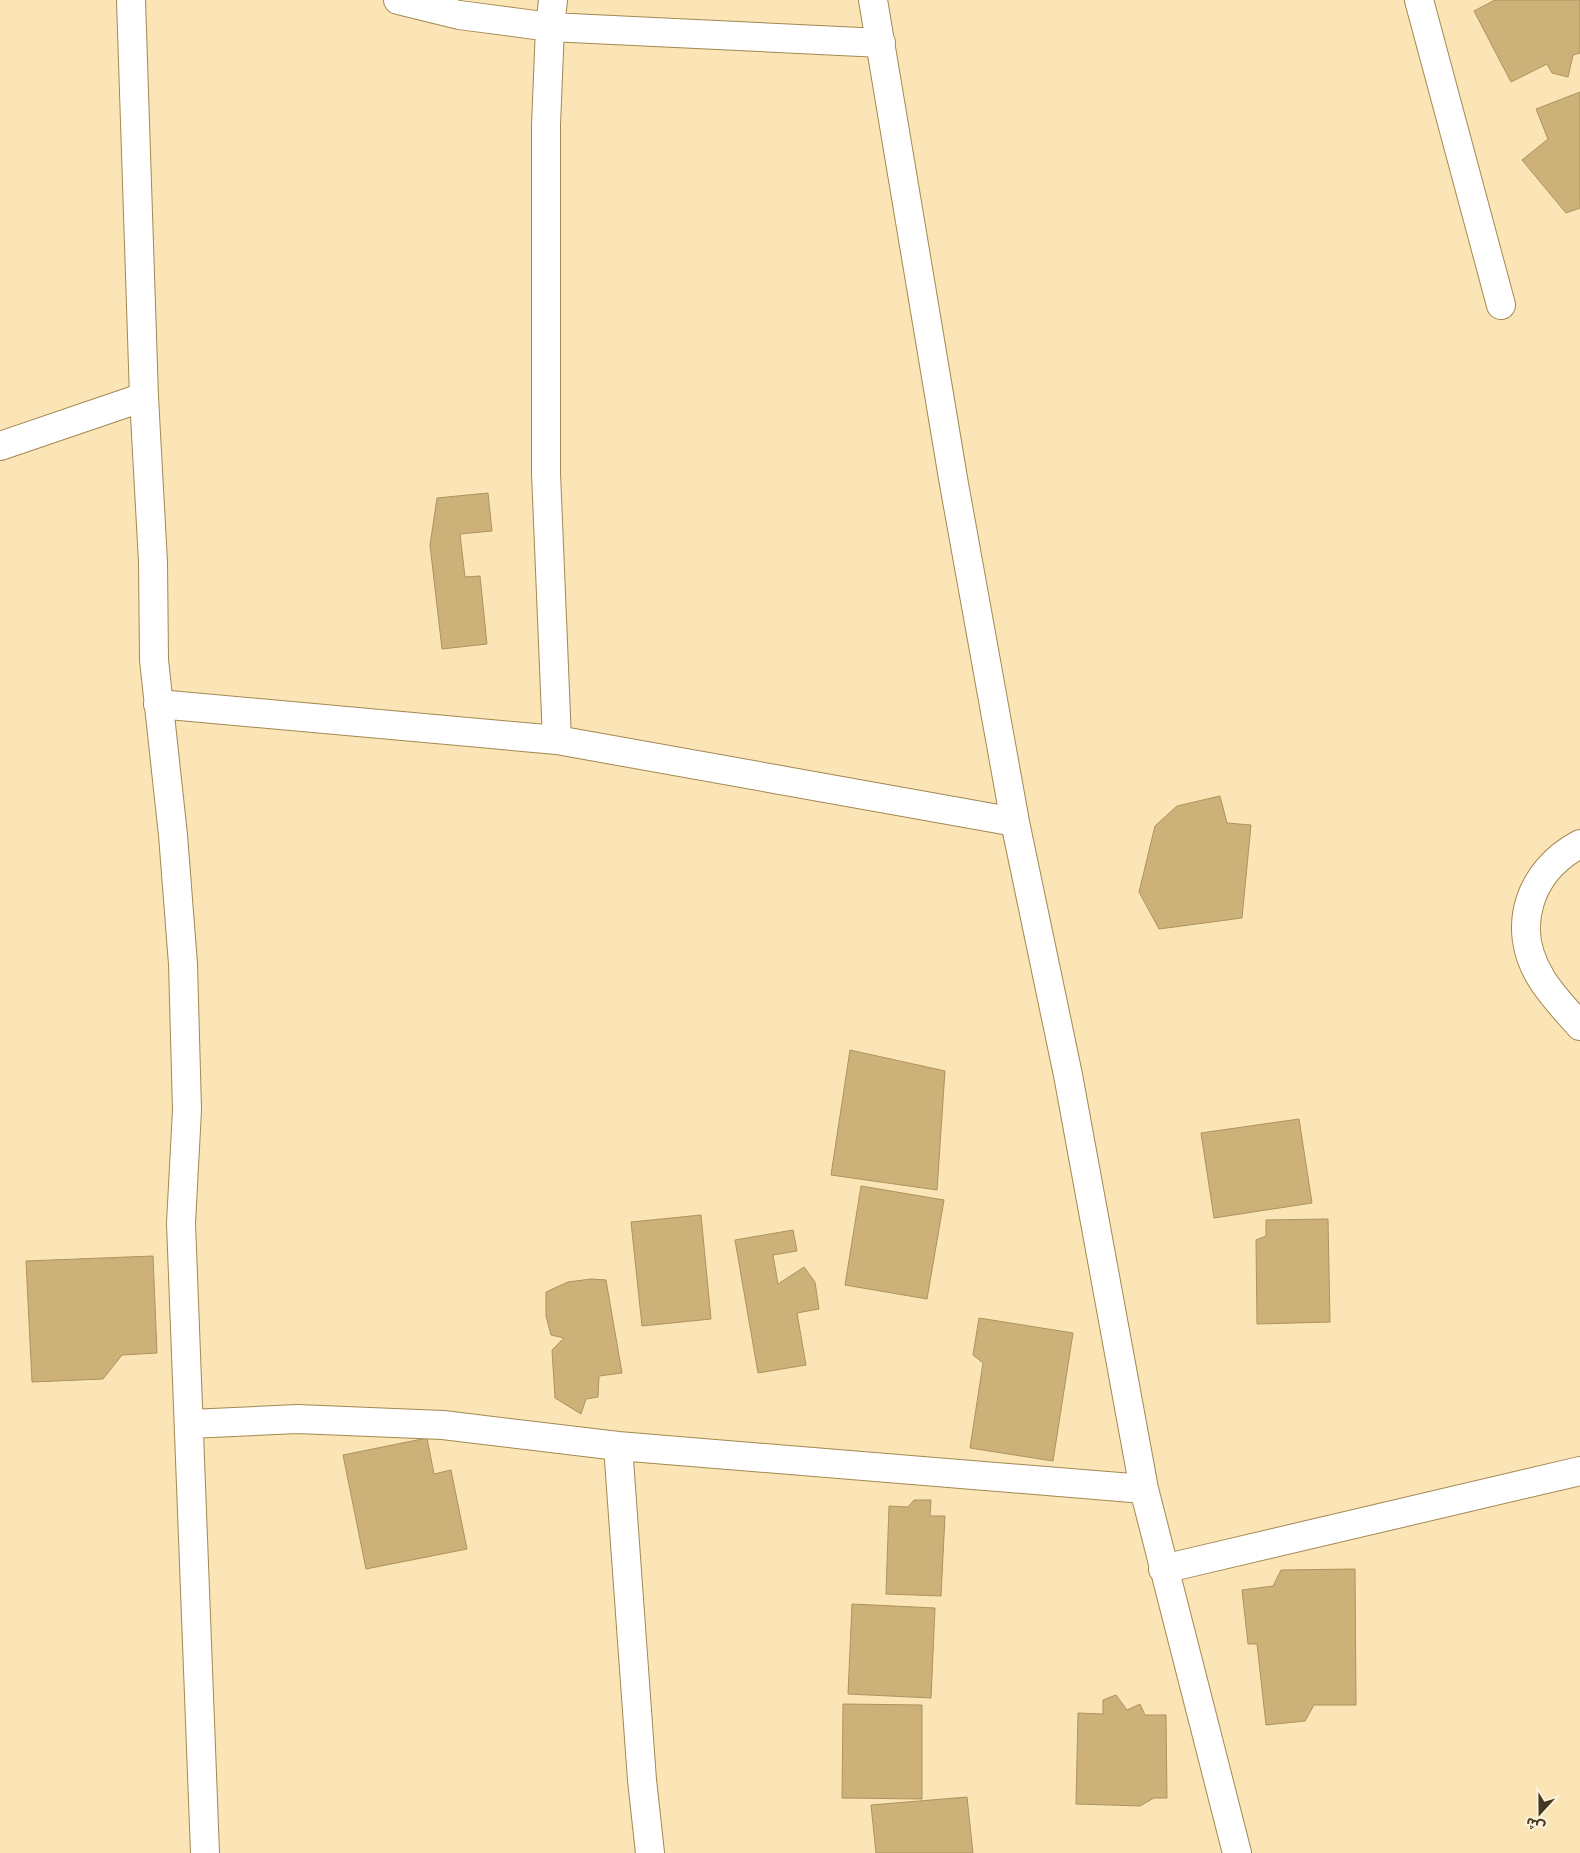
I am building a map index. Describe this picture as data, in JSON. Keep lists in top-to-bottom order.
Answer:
{
  "north": "bottom"
}
